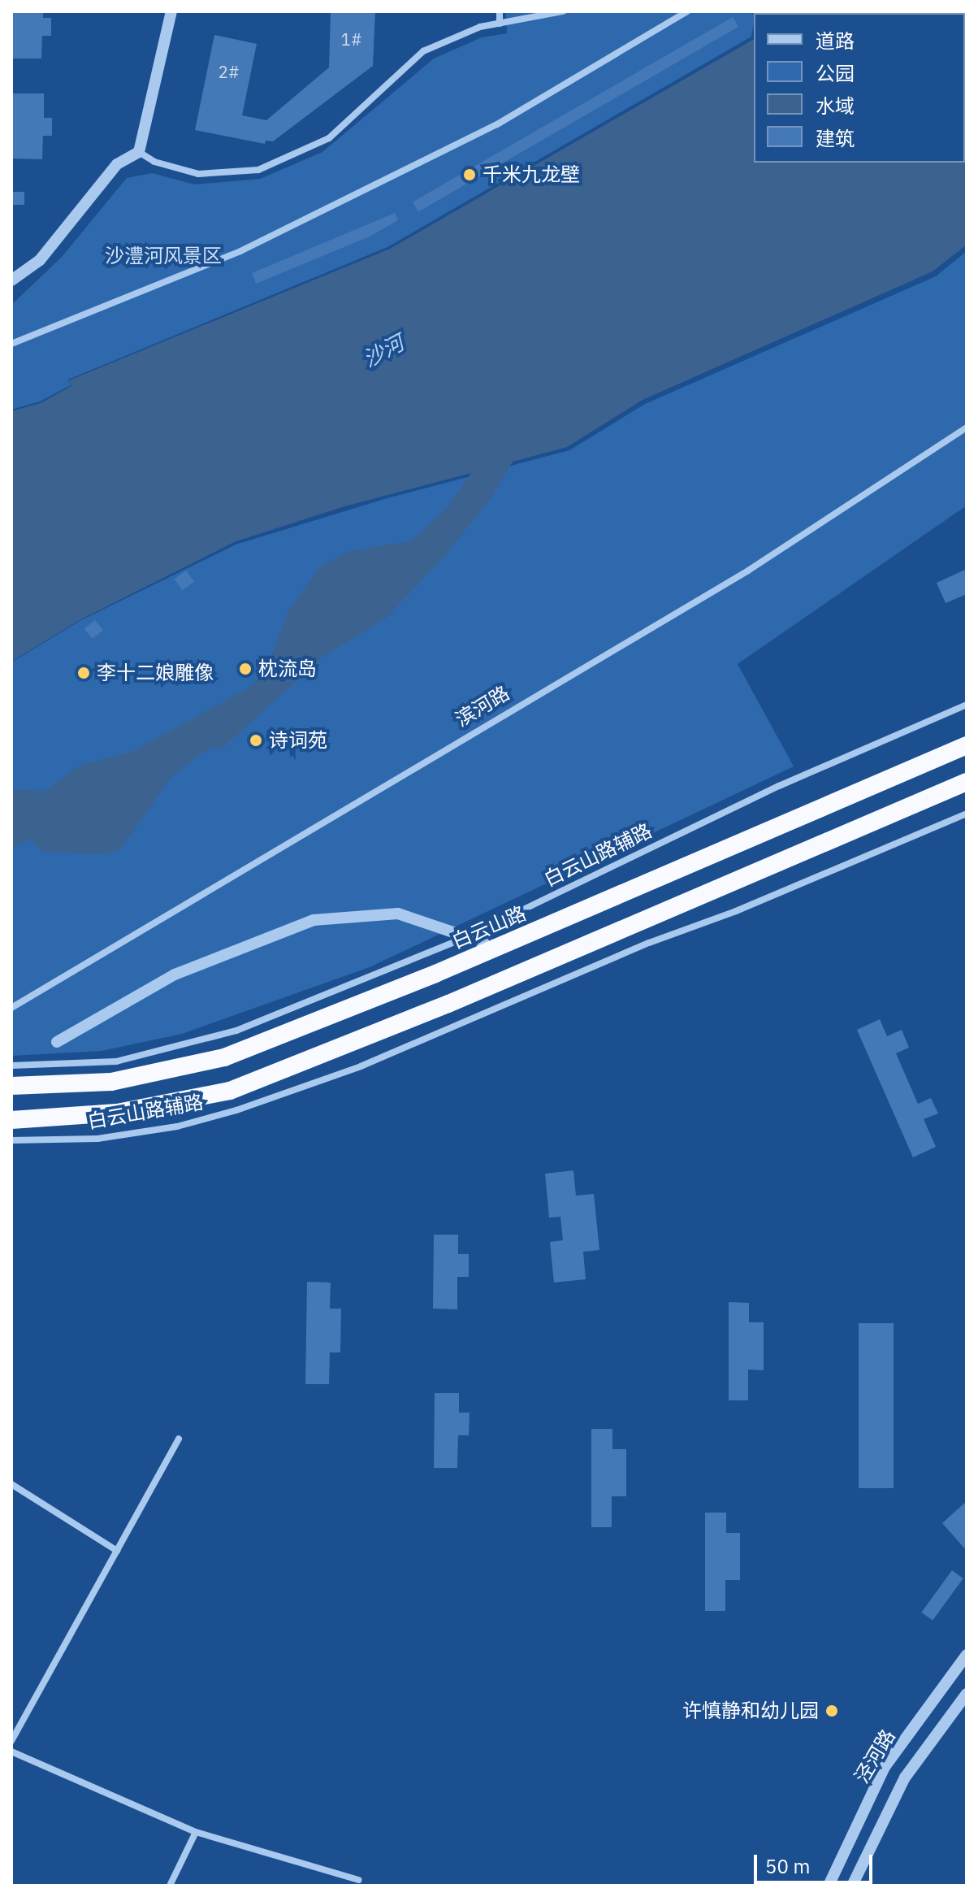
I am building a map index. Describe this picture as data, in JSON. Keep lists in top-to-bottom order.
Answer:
{
  "streets": {
    "highway": ["白云山路"],
    "street": ["滨河路", "白云山路辅路", "泾河路"]
  },
  "water": ["沙河"],
  "parks": ["沙澧河风景区"],
  "places": [
    "千米九龙壁",
    "枕流岛",
    "李十二娘雕像",
    "诗词苑",
    "许慎静和幼儿园"
  ],
  "house_numbers": ["1#", "2#"],
  "legend": [
    "道路",
    "公园",
    "水域",
    "建筑"
  ],
  "scale_bar": "50 m"
}
